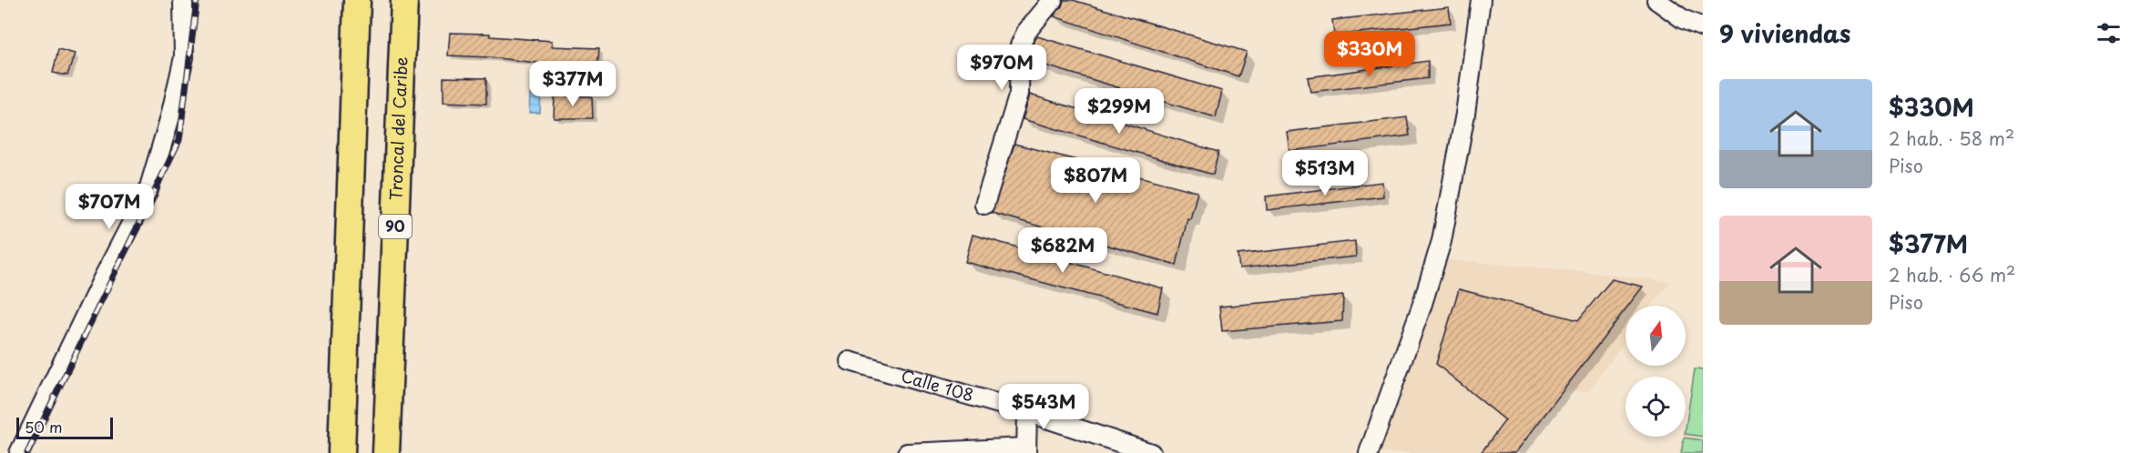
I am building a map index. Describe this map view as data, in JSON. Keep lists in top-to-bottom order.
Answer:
{
  "streets": {
    "highway": ["Troncal del Caribe", "90"],
    "street": ["Calle 108"]
  },
  "scale_bar": "50 m",
  "north": "top",
  "page": {
    "heading": "9 viviendas",
    "price": [
      "$330M",
      "$970M",
      "$377M",
      "$299M",
      "$513M",
      "$807M",
      "$707M",
      "$682M",
      "$543M"
    ],
    "list": [
      {
        "name": "$330M",
        "note": "2 hab. · 58 m² · Piso"
      },
      {
        "name": "$377M",
        "note": "2 hab. · 66 m² · Piso"
      }
    ],
    "scale": "50 m"
  }
}
